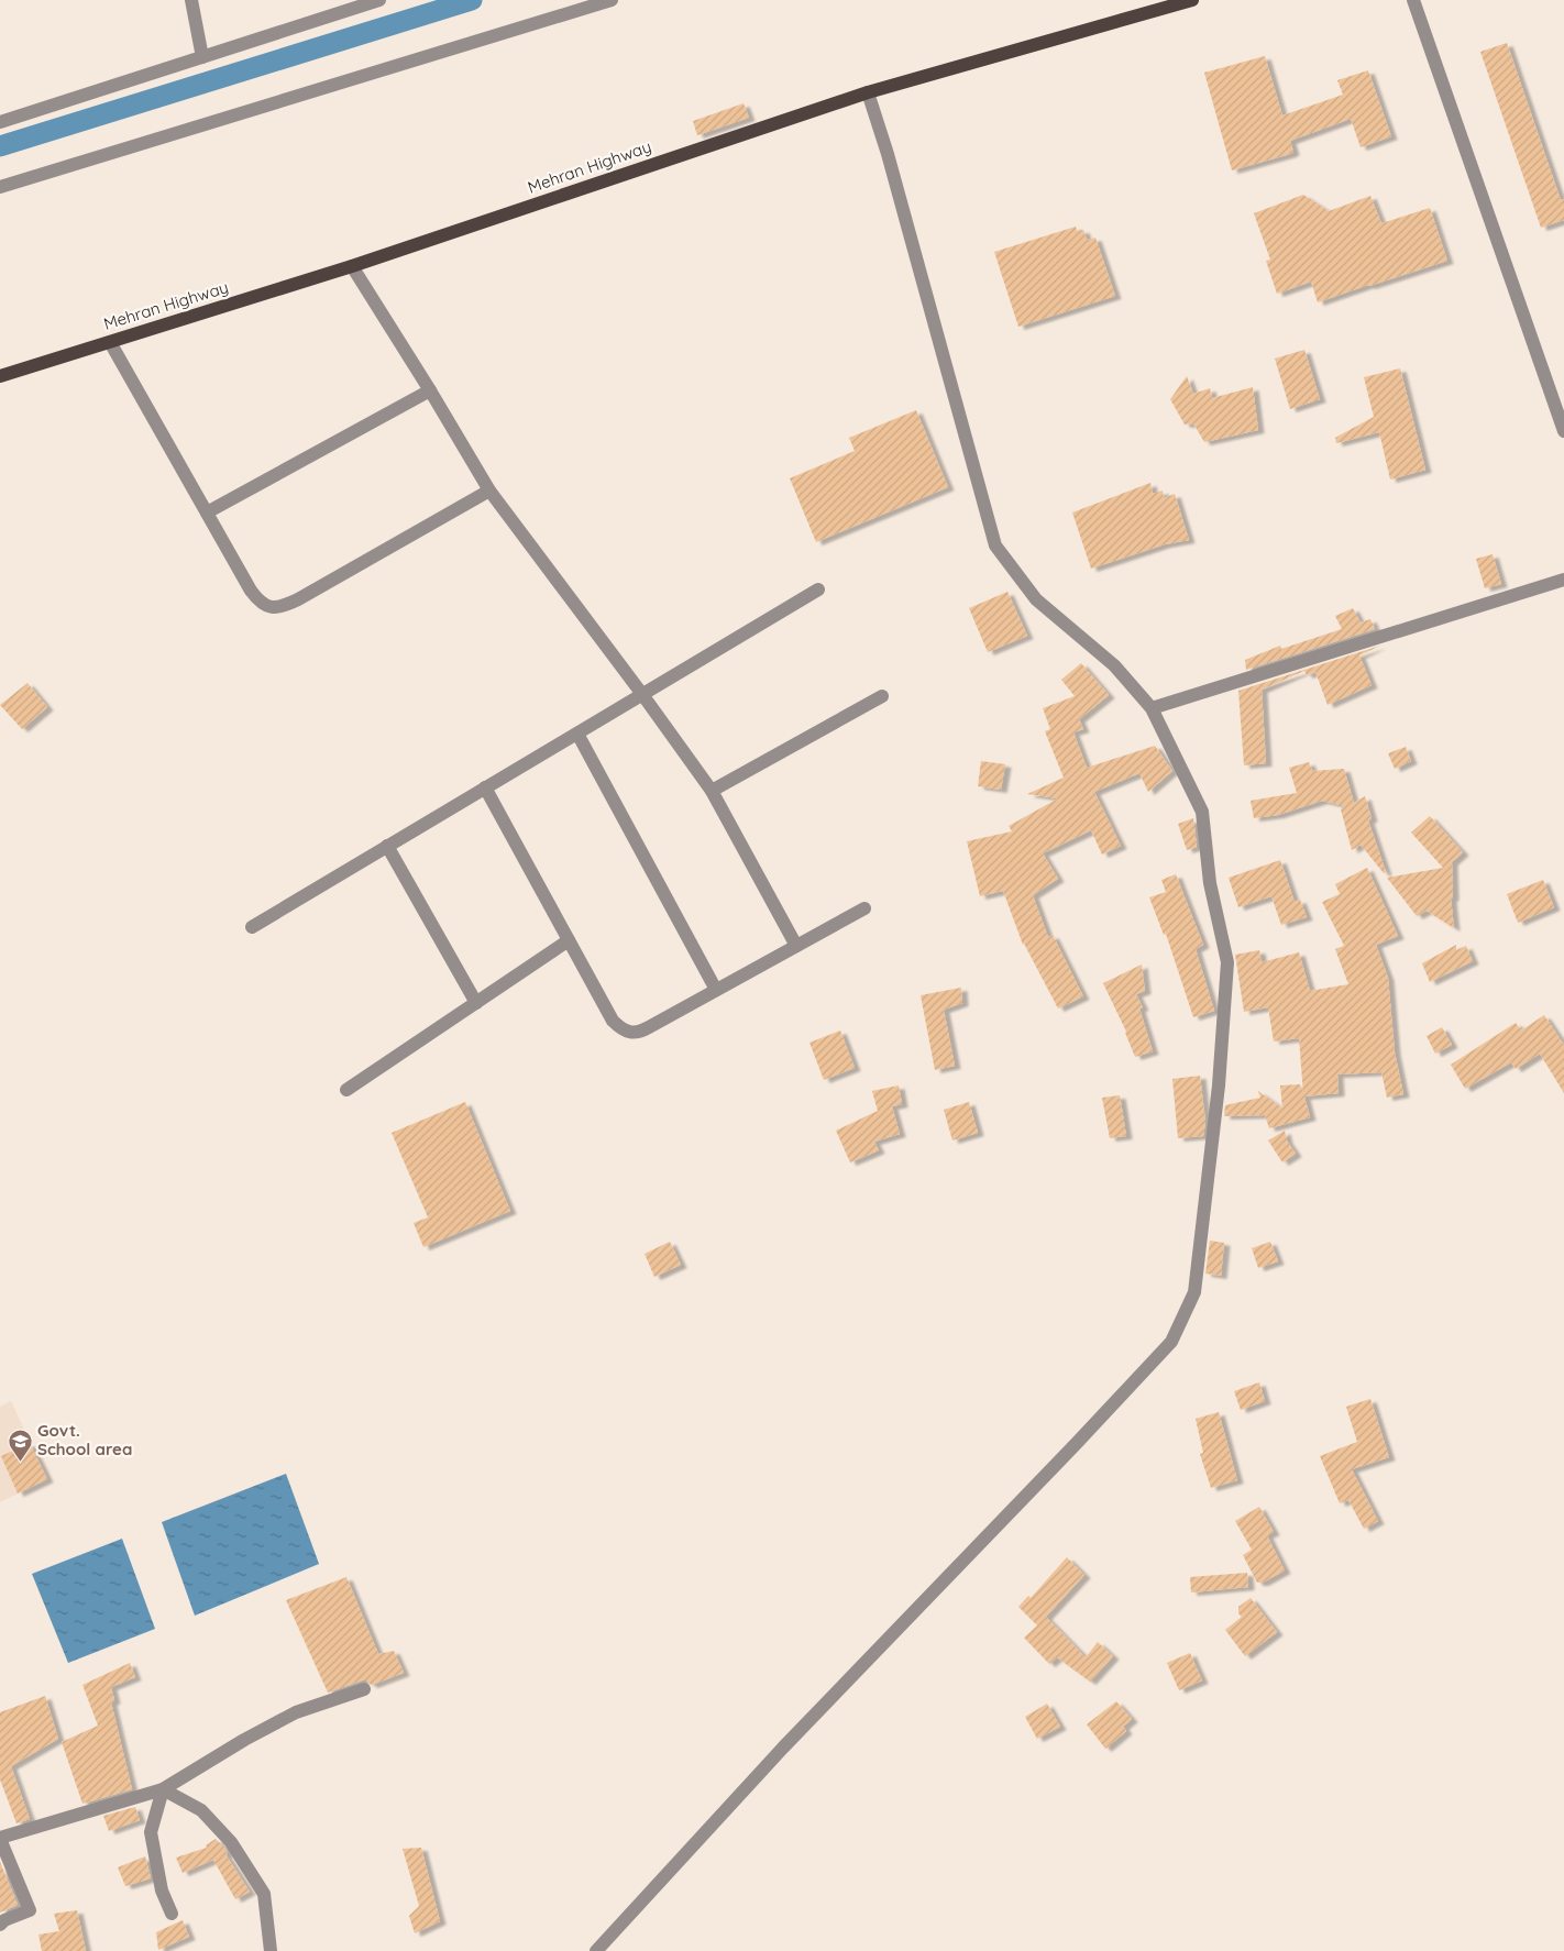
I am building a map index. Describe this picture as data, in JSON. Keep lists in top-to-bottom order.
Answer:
{
  "streets": {
    "main road": ["Mehran Highway"]
  },
  "places": {
    "school or university": ["Govt. School area"]
  }
}
